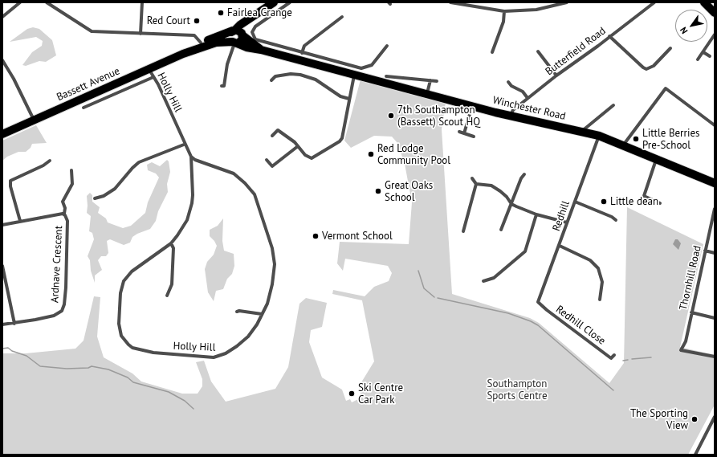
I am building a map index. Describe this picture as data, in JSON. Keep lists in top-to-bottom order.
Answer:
{
  "streets": {
    "main road": ["Bassett Avenue", "Winchester Road"],
    "street": [
      "Butterfield Road",
      "Holly Hill",
      "Redhill",
      "Ardnave Crescent",
      "Thornhill Road",
      "Redhill Close"
    ]
  },
  "crossings": [
    ["Butterfield Road", "Winchester Road"],
    ["Bassett Avenue", "Holly Hill"],
    ["Bassett Avenue", "Winchester Road"],
    ["Winchester Road", "Redhill"],
    ["Redhill", "Redhill Close"]
  ],
  "parks": ["Southampton Sports Centre"],
  "places": [
    "Fairlea Grange",
    "Red Court",
    "7th Southampton (Bassett) Scout HQ",
    "Little Berries Pre-School",
    "Red Lodge Community Pool",
    "Great Oaks School",
    "Little dean",
    "Vermont School",
    "Ski Centre Car Park",
    "The Sporting View"
  ],
  "north": "bottom left"
}
